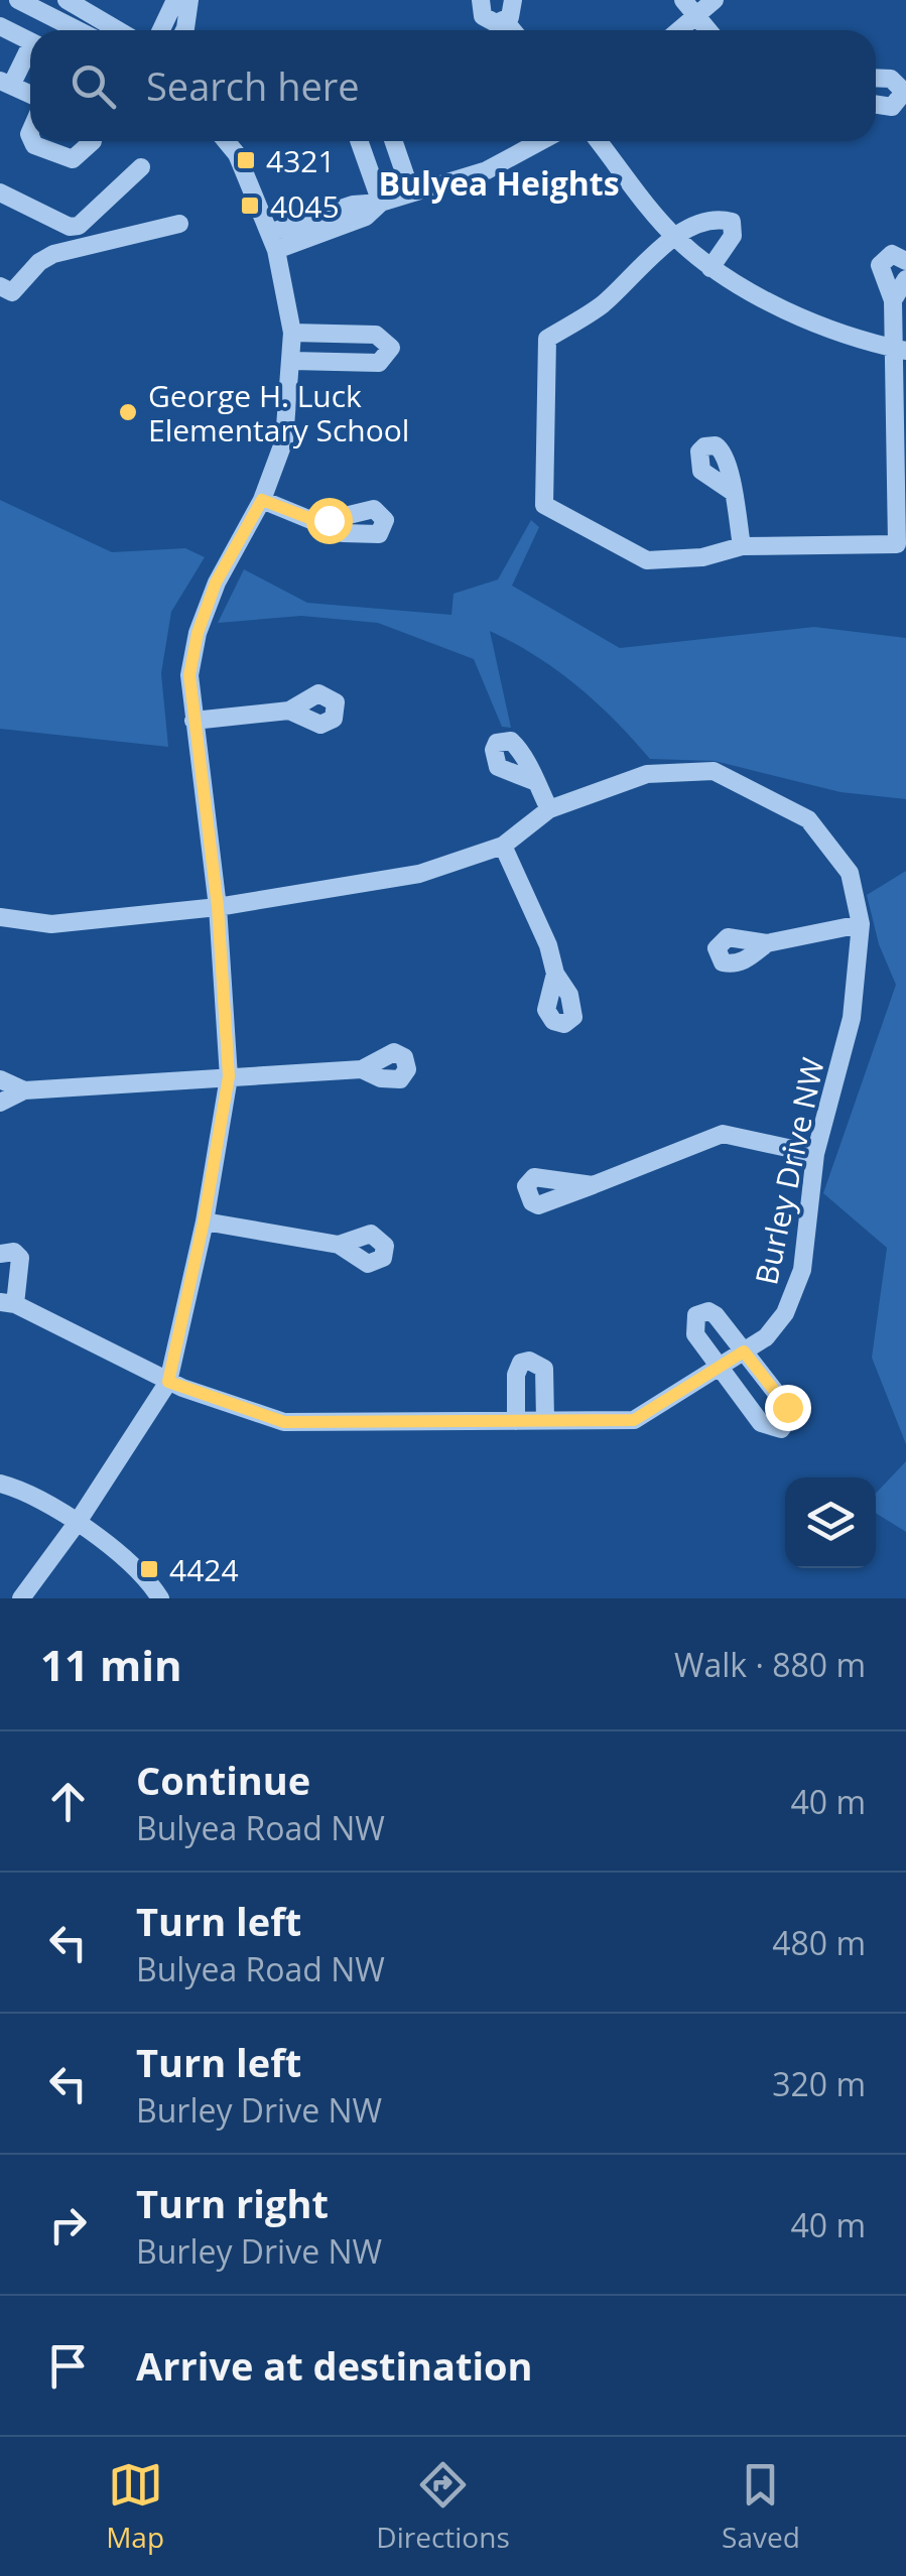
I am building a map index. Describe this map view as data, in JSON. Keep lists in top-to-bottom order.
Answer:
{
  "streets": {
    "street": ["Burley Drive NW"]
  },
  "districts": ["Bulyea Heights"],
  "places": {
    "transit": ["4321", "4045", "4424"],
    "other": ["George H. Luck Elementary School"]
  },
  "page": {
    "search": "Search here",
    "heading": ["11 min", "Walk · 880 m"],
    "list": [
      ["Continue", "Bulyea Road NW", "40 m"],
      ["Turn left", "Bulyea Road NW", "480 m"],
      ["Turn left", "Burley Drive NW", "320 m"],
      ["Turn right", "Burley Drive NW", "40 m"],
      "Arrive at destination"
    ],
    "nav": ["Map", "Directions", "Saved"]
  }
}
